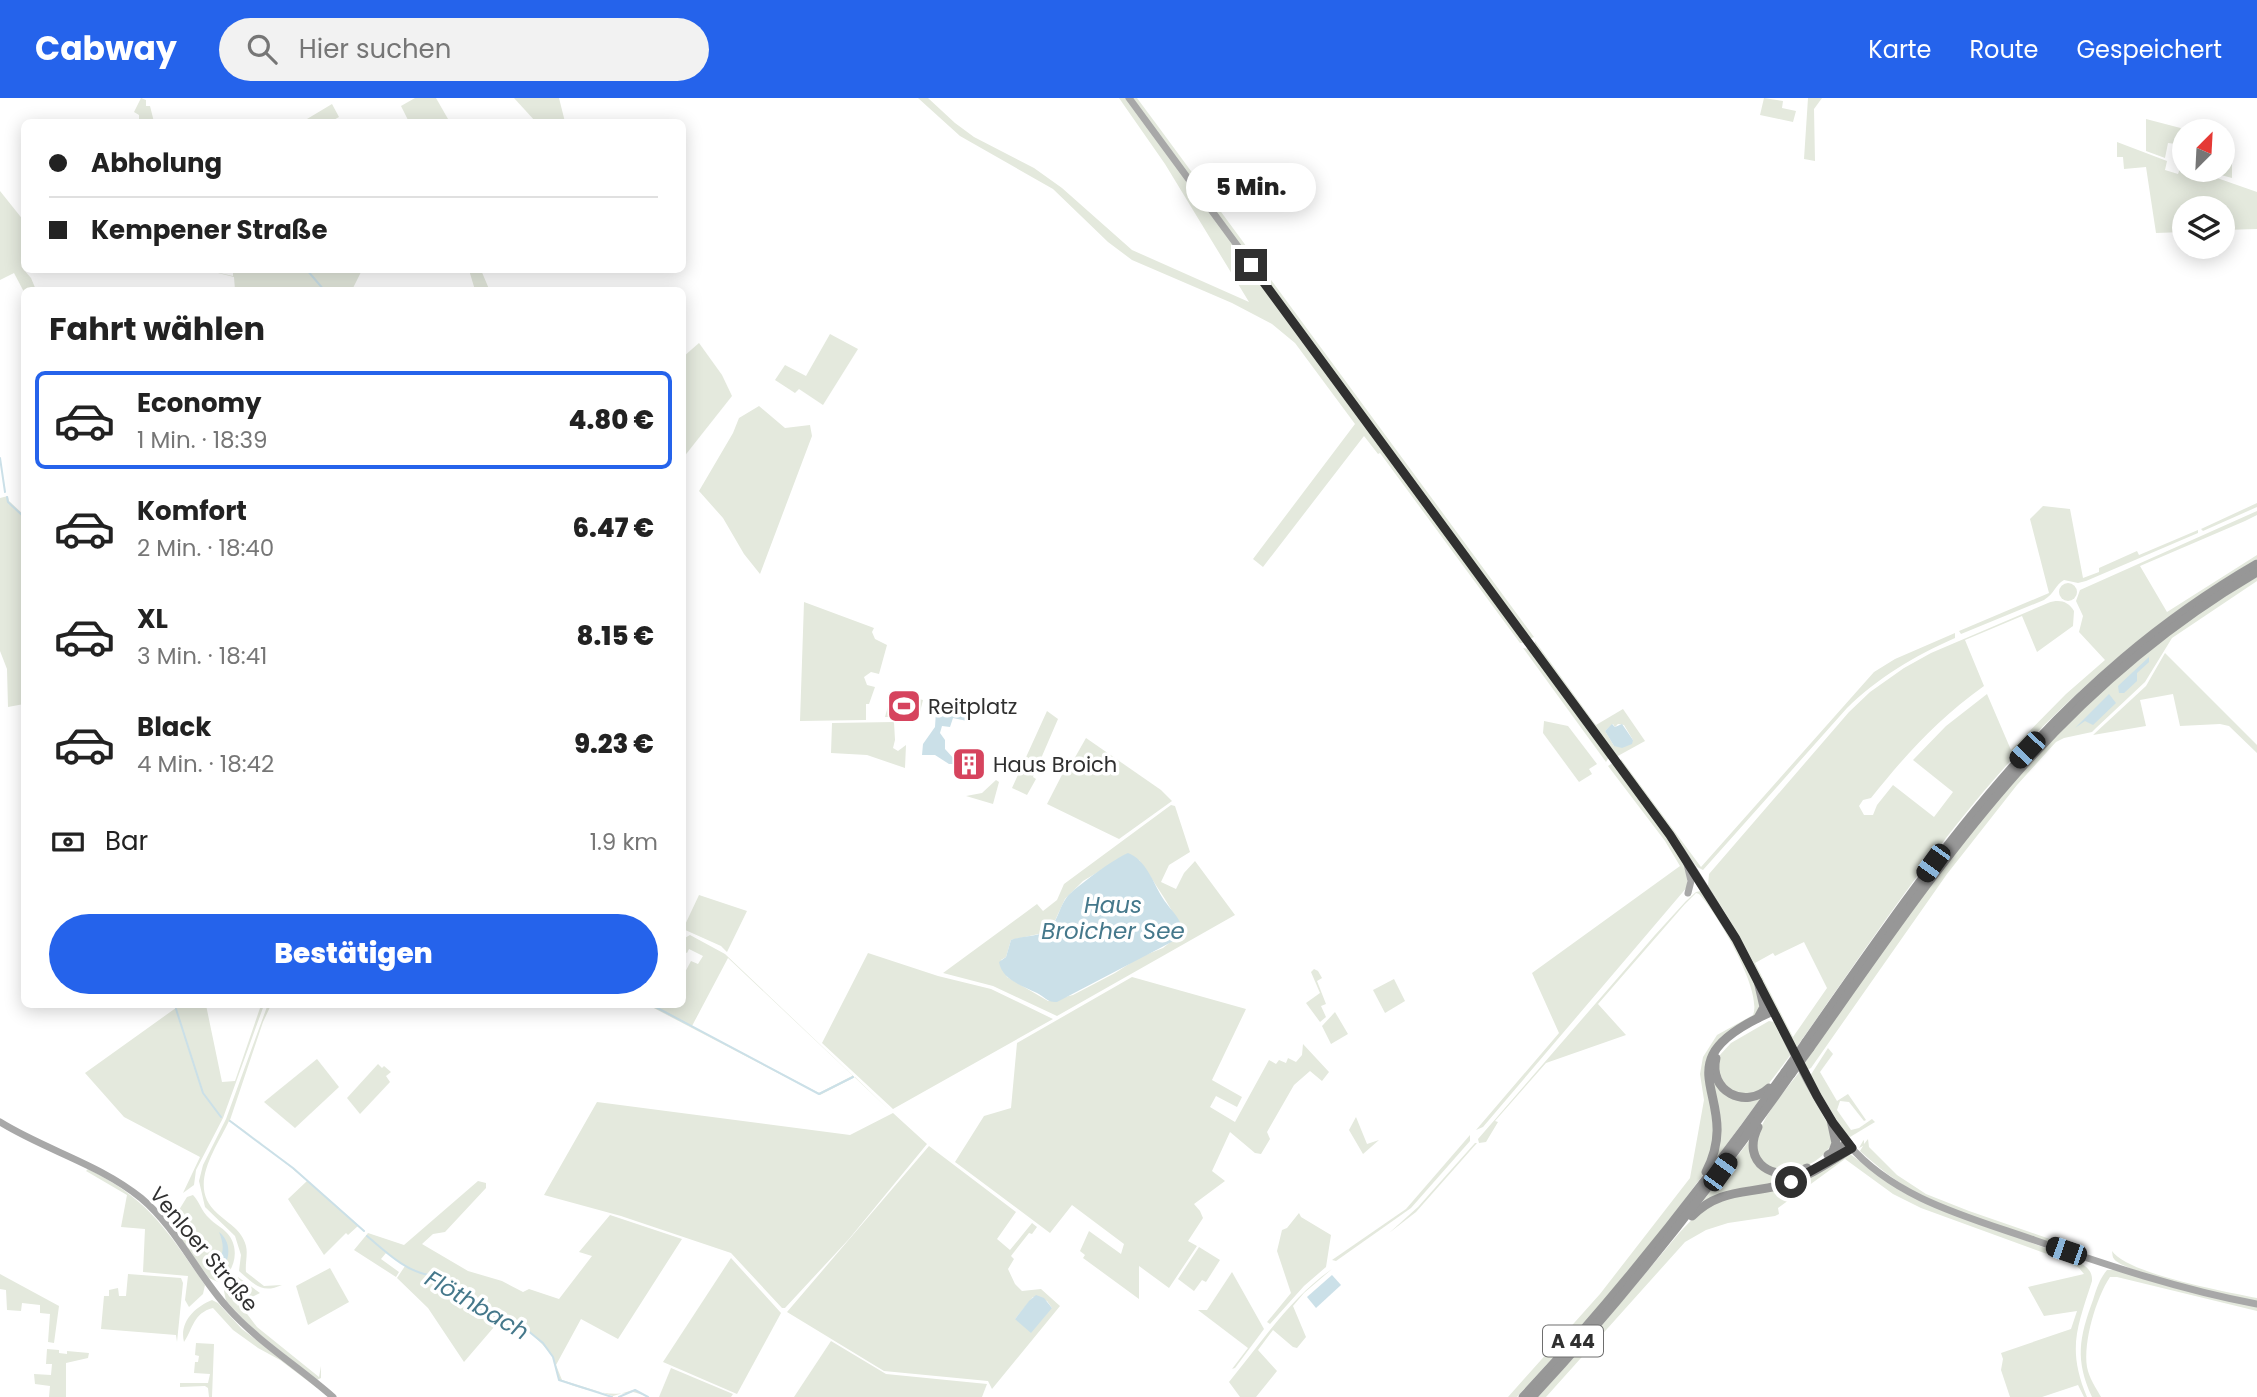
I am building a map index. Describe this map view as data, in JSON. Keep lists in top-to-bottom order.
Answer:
{
  "streets": {
    "highway": ["A 44"],
    "main road": ["Venloer Straße"]
  },
  "water": ["Haus Broicher See", "Flöthbach"],
  "places": {
    "sports": ["Reitplatz"],
    "building": ["Haus Broich"]
  },
  "north": "top right",
  "page": {
    "header": "Cabway",
    "search": "Hier suchen",
    "nav": ["Karte", "Route", "Gespeichert"],
    "banner": ["Abholung", "Kempener Straße"],
    "bubble": "5 Min.",
    "heading": "Fahrt wählen",
    "list": [
      {
        "name": "Economy",
        "note": "1 Min. · 18:39",
        "value": "4.80 €"
      },
      {
        "name": "Komfort",
        "note": "2 Min. · 18:40",
        "value": "6.47 €"
      },
      {
        "name": "XL",
        "note": "3 Min. · 18:41",
        "value": "8.15 €"
      },
      {
        "name": "Black",
        "note": "4 Min. · 18:42",
        "value": "9.23 €"
      }
    ],
    "pay": ["Bar", "1.9 km"],
    "buttons": "Bestätigen"
  }
}
